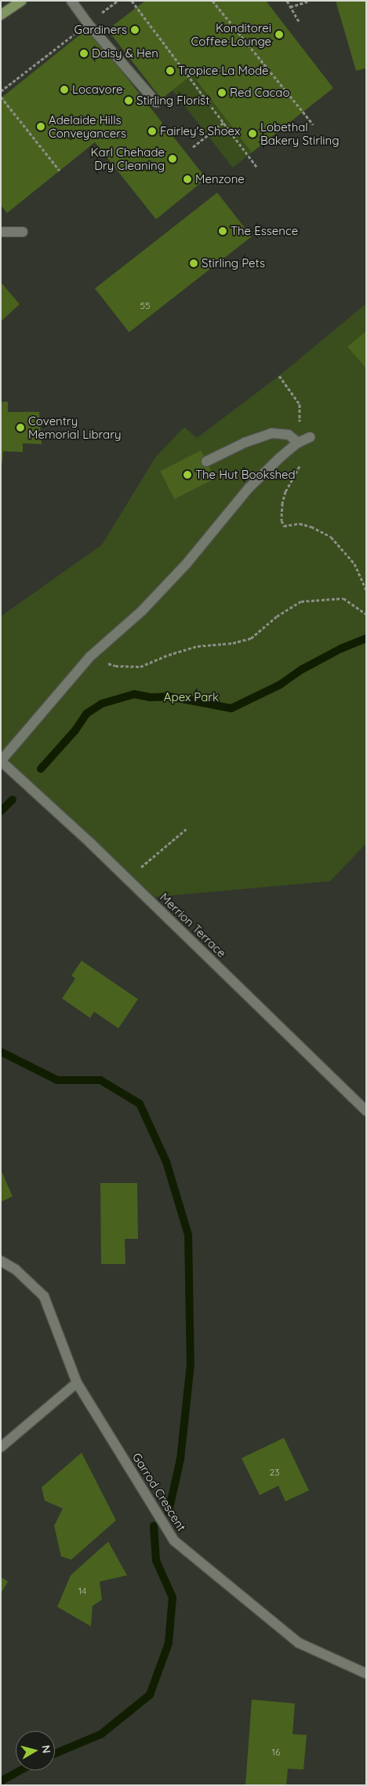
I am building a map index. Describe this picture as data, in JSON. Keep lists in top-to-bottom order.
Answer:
{
  "streets": {
    "street": ["Merrion Terrace", "Garrod Crescent"]
  },
  "parks": ["Apex Park"],
  "places": [
    "Gardiners",
    "Konditorei Coffee Lounge",
    "Daisy & Hen",
    "Tropice La Mode",
    "Locavore",
    "Red Cacao",
    "Stirling Florist",
    "Adelaide Hills Conveyancers",
    "Fairley's Shoex",
    "Lobethal Bakery Stirling",
    "Karl Chehade Dry Cleaning",
    "Menzone",
    "The Essence",
    "Stirling Pets",
    "Coventry Memorial Library",
    "The Hut Bookshed"
  ],
  "house_numbers": [
    "55",
    "23",
    "14",
    "16"
  ],
  "north": "right"
}
